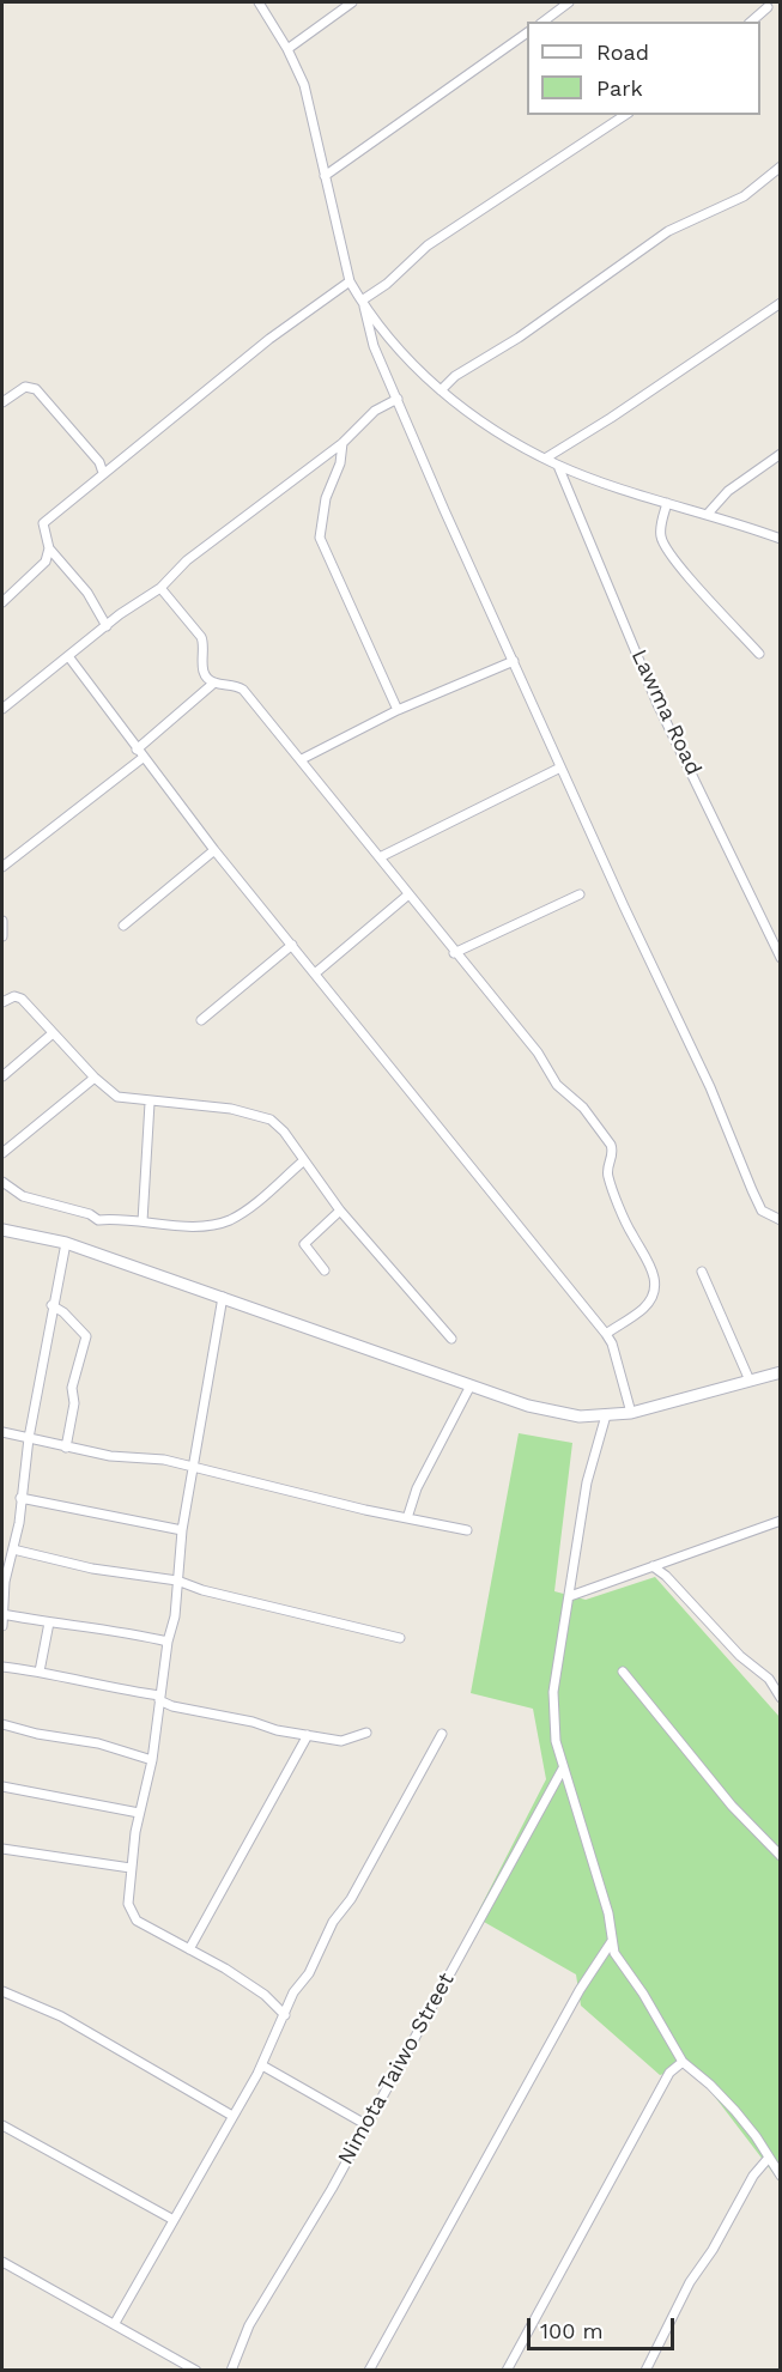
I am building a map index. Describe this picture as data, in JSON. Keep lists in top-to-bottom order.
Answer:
{
  "streets": {
    "street": ["Lawma Road", "Nimota Taiwo Street"]
  },
  "legend": ["Road", "Park"],
  "scale_bar": "100 m"
}
